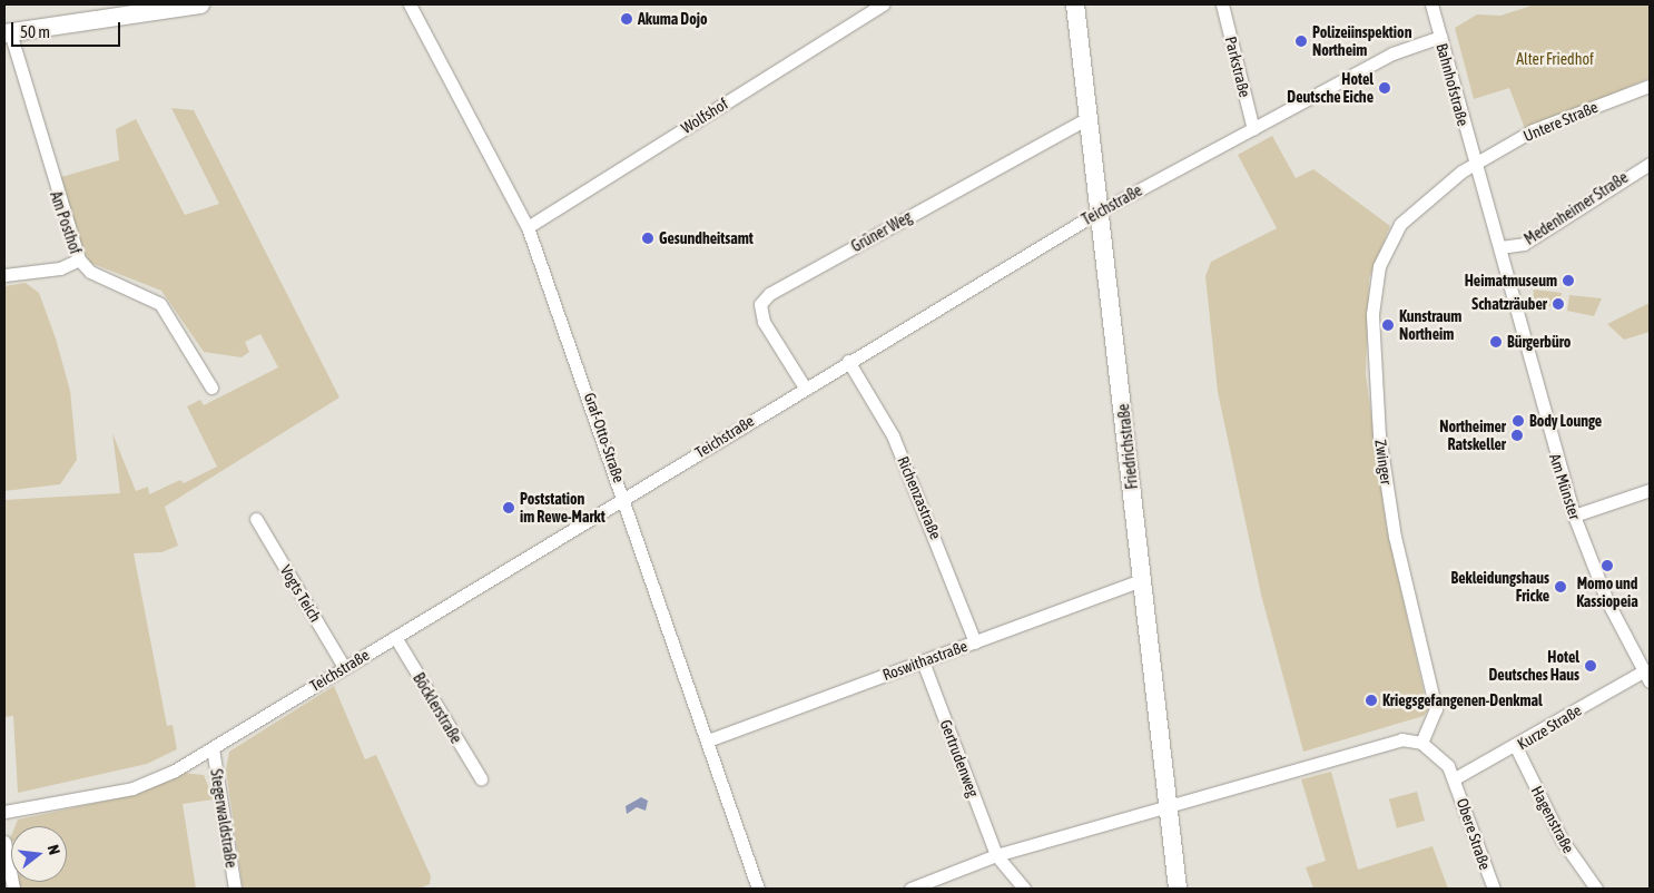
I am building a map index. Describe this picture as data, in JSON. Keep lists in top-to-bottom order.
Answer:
{
  "streets": {
    "street": [
      "Parkstraße",
      "Bahnhofstraße",
      "Wolfshof",
      "Untere Straße",
      "Teichstraße",
      "Medenheimer Straße",
      "Am Posthof",
      "Grüner Weg",
      "Graf-Otto-Straße",
      "Friedrichstraße",
      "Zwinger",
      "Am Münster",
      "Richenzastraße",
      "Vogts Teich",
      "Roswithastraße",
      "Böcklerstraße",
      "Kurze Straße",
      "Gertrudenweg",
      "Stegerwaldstraße",
      "Hagenstraße",
      "Obere Straße"
    ]
  },
  "crossings": [
    ["Parkstraße", "Teichstraße"],
    ["Bahnhofstraße", "Untere Straße"],
    ["Bahnhofstraße", "Teichstraße"],
    ["Bahnhofstraße", "Zwinger"],
    ["Bahnhofstraße", "Am Münster"],
    ["Wolfshof", "Graf-Otto-Straße"],
    ["Untere Straße", "Zwinger"],
    ["Untere Straße", "Am Münster"],
    ["Teichstraße", "Grüner Weg"],
    ["Teichstraße", "Graf-Otto-Straße"],
    ["Teichstraße", "Friedrichstraße"],
    ["Teichstraße", "Richenzastraße"],
    ["Teichstraße", "Vogts Teich"],
    ["Teichstraße", "Böcklerstraße"],
    ["Teichstraße", "Stegerwaldstraße"],
    ["Medenheimer Straße", "Am Münster"],
    ["Grüner Weg", "Friedrichstraße"],
    ["Graf-Otto-Straße", "Roswithastraße"],
    ["Friedrichstraße", "Roswithastraße"],
    ["Zwinger", "Am Münster"],
    ["Am Münster", "Kurze Straße"],
    ["Richenzastraße", "Roswithastraße"],
    ["Roswithastraße", "Gertrudenweg"],
    ["Kurze Straße", "Hagenstraße"],
    ["Kurze Straße", "Obere Straße"]
  ],
  "parks": ["Alter Friedhof"],
  "places": [
    "Akuma Dojo",
    "Polizeiinspektion Northeim",
    "Hotel Deutsche Eiche",
    "Gesundheitsamt",
    "Heimatmuseum",
    "Schatzräuber",
    "Kunstraum Northeim",
    "Bürgerbüro",
    "Body Lounge",
    "Northeimer Ratskeller",
    "Poststation im Rewe-Markt",
    "Momo und Kassiopeia",
    "Bekleidungshaus Fricke",
    "Hotel Deutsches Haus",
    "Kriegsgefangenen-Denkmal"
  ],
  "scale_bar": "50 m",
  "north": "right"
}
